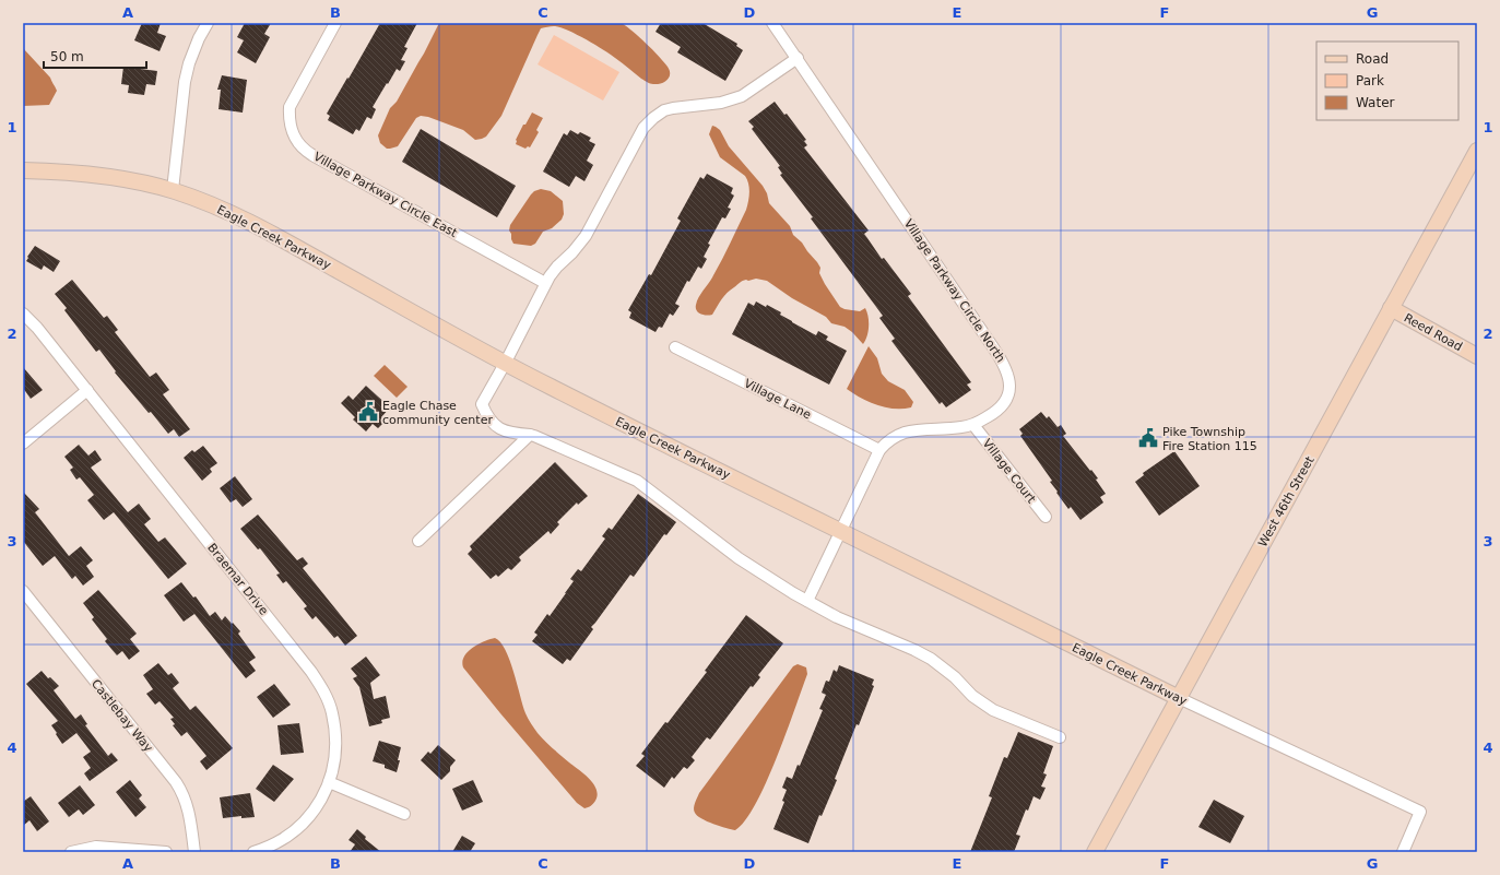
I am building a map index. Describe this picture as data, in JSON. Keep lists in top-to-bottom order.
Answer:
{
  "streets": {
    "main road": ["Eagle Creek Parkway", "Reed Road", "West 46th Street"],
    "street": [
      "Village Parkway Circle East",
      "Village Parkway Circle North",
      "Village Lane",
      "Village Court",
      "Braemar Drive",
      "Castlebay Way"
    ]
  },
  "crossings": [
    ["Eagle Creek Parkway", "Village Parkway Circle North"],
    ["Eagle Creek Parkway", "West 46th Street"],
    ["Village Parkway Circle North", "Village Lane"],
    ["Village Parkway Circle North", "Village Court"],
    ["Reed Road", "West 46th Street"]
  ],
  "places": {
    "public building": ["Eagle Chase community center", "Pike Township Fire Station 115"]
  },
  "legend": ["Road", "Park", "Water"],
  "scale_bar": "50 m",
  "grid": {
    "columns": [
      "A",
      "B",
      "C",
      "D",
      "E",
      "F",
      "G"
    ],
    "rows": [
      "1",
      "2",
      "3",
      "4"
    ]
  }
}
